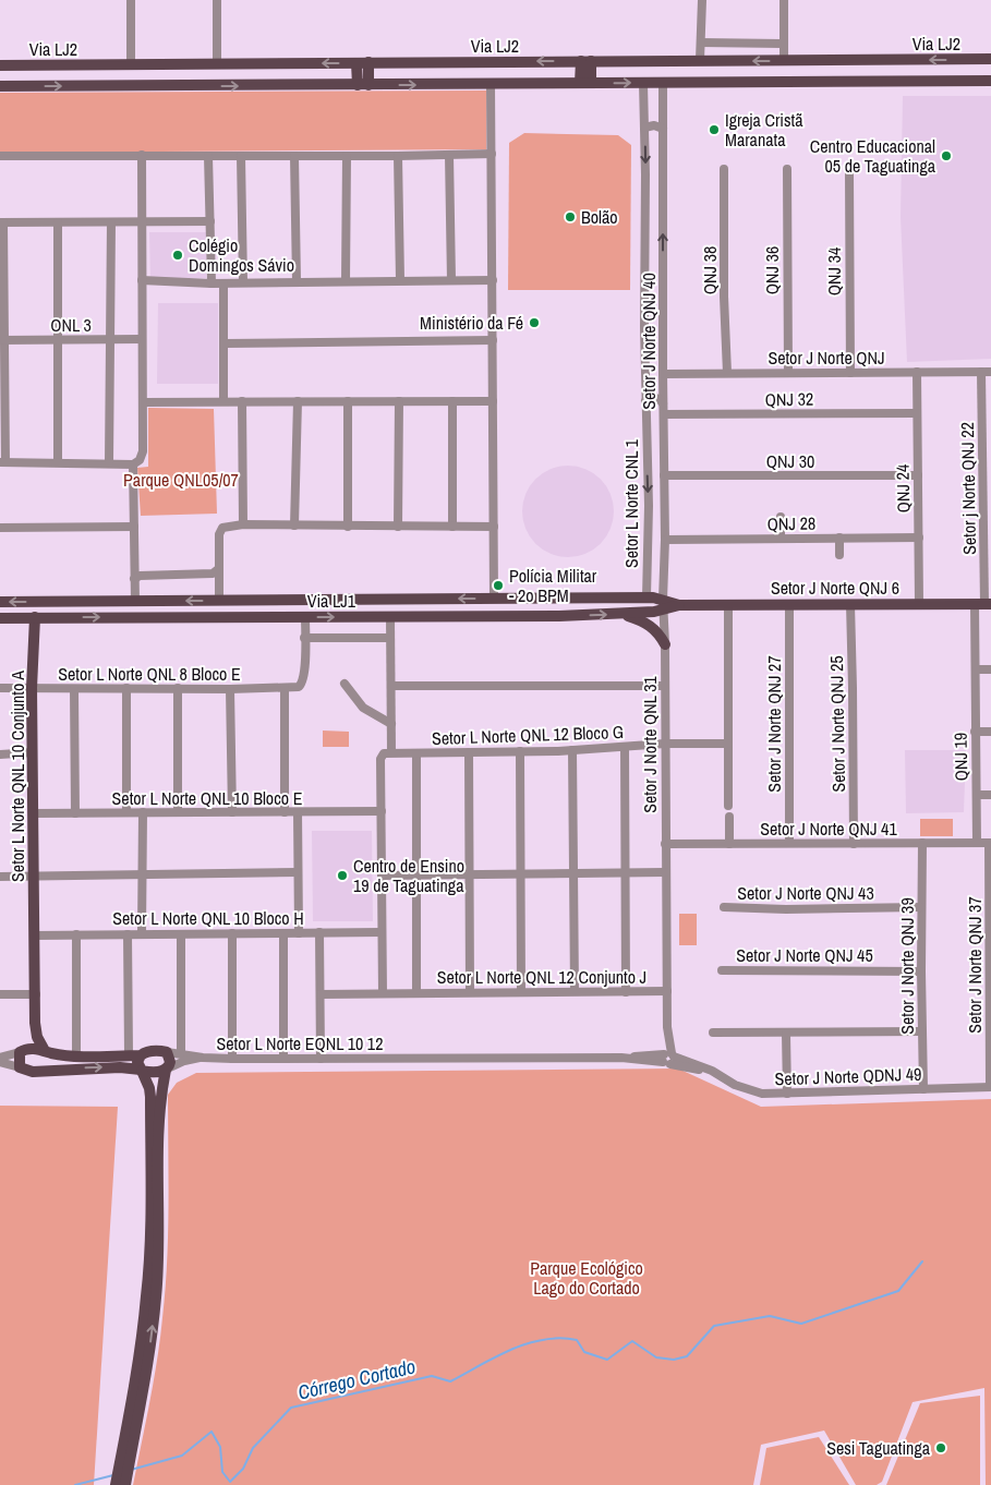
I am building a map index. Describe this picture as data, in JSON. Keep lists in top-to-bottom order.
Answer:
{
  "streets": {
    "main road": [
      "Via LJ2",
      "Setor J Norte QNJ 6",
      "Via LJ1",
      "Setor L Norte QNL 10 Conjunto A"
    ],
    "street": [
      "QNJ 38",
      "QNJ 36",
      "QNJ 34",
      "ONL 3",
      "Setor J Norte QNJ 40",
      "Setor J Norte QNJ",
      "QNJ 32",
      "QNJ 30",
      "QNJ 24",
      "Setor j Norte QNJ 22",
      "Setor L Norte CNL 1",
      "QNJ 28",
      "Setor L Norte QNL 8 Bloco E",
      "Setor J Norte QNJ 27",
      "Setor J Norte QNJ 25",
      "Setor L Norte QNL 12 Bloco G",
      "Setor J Norte QNL 31",
      "QNJ 19",
      "Setor L Norte QNL 10 Bloco E",
      "Setor J Norte QNJ 41",
      "Setor J Norte QNJ 43",
      "Setor L Norte QNL 10 Bloco H",
      "Setor J Norte QNJ 45",
      "Setor J Norte QNJ 37",
      "Setor J Norte QNJ 39",
      "Setor L Norte QNL 12 Conjunto J",
      "Setor L Norte EQNL 10 12",
      "Setor J Norte QDNJ 49"
    ]
  },
  "crossings": [
    ["Via LJ2", "Setor J Norte QNJ 40"],
    ["Via LJ2", "Setor L Norte CNL 1"],
    ["QNJ 38", "Setor J Norte QNJ"],
    ["QNJ 36", "Setor J Norte QNJ"],
    ["QNJ 34", "Setor J Norte QNJ"],
    ["Setor J Norte QNJ 40", "Setor J Norte QNJ"],
    ["Setor J Norte QNJ 40", "QNJ 32"],
    ["Setor J Norte QNJ 40", "QNJ 30"],
    ["Setor J Norte QNJ 40", "QNJ 28"],
    ["Setor J Norte QNJ 40", "Setor J Norte QNJ 6"],
    ["Setor J Norte QNJ 40", "Via LJ1"],
    ["Setor J Norte QNJ 40", "Setor J Norte QNL 31"],
    ["Setor J Norte QNJ", "QNJ 24"],
    ["Setor J Norte QNJ", "Setor j Norte QNJ 22"],
    ["QNJ 32", "QNJ 24"],
    ["QNJ 30", "QNJ 24"],
    ["QNJ 24", "QNJ 28"],
    ["QNJ 24", "Setor J Norte QNJ 6"],
    ["Setor j Norte QNJ 22", "Setor J Norte QNJ 6"],
    ["Setor j Norte QNJ 22", "QNJ 19"],
    ["Setor L Norte CNL 1", "QNJ 28"],
    ["Setor L Norte CNL 1", "Via LJ1"],
    ["Setor J Norte QNJ 6", "Via LJ1"],
    ["Setor J Norte QNJ 6", "Setor J Norte QNJ 27"],
    ["Setor J Norte QNJ 6", "Setor J Norte QNJ 25"],
    ["Setor J Norte QNJ 6", "Setor J Norte QNL 31"],
    ["Setor J Norte QNJ 6", "QNJ 19"],
    ["Via LJ1", "Setor J Norte QNL 31"],
    ["Via LJ1", "Setor L Norte QNL 10 Conjunto A"],
    ["Setor L Norte QNL 8 Bloco E", "Setor L Norte QNL 10 Conjunto A"],
    ["Setor J Norte QNJ 27", "Setor J Norte QNJ 41"],
    ["Setor J Norte QNJ 25", "Setor J Norte QNJ 41"],
    ["Setor L Norte QNL 12 Bloco G", "Setor J Norte QNL 31"],
    ["Setor L Norte QNL 12 Bloco G", "Setor L Norte QNL 12 Conjunto J"],
    ["Setor J Norte QNL 31", "Setor J Norte QNJ 41"],
    ["Setor J Norte QNL 31", "Setor L Norte QNL 12 Conjunto J"],
    ["Setor J Norte QNL 31", "Setor L Norte EQNL 10 12"],
    ["QNJ 19", "Setor J Norte QNJ 41"],
    ["Setor L Norte QNL 10 Conjunto A", "Setor L Norte QNL 10 Bloco E"],
    ["Setor L Norte QNL 10 Conjunto A", "Setor L Norte QNL 10 Bloco H"],
    ["Setor J Norte QNJ 41", "Setor J Norte QNJ 37"],
    ["Setor J Norte QNJ 41", "Setor J Norte QNJ 39"],
    ["Setor J Norte QNJ 43", "Setor J Norte QNJ 39"],
    ["Setor J Norte QNJ 45", "Setor J Norte QNJ 39"],
    ["Setor J Norte QNJ 37", "Setor J Norte QDNJ 49"],
    ["Setor J Norte QNJ 39", "Setor J Norte QDNJ 49"],
    ["Setor L Norte EQNL 10 12", "Setor J Norte QDNJ 49"]
  ],
  "one_way": ["Setor J Norte QNJ 40", "Setor L Norte CNL 1"],
  "water": ["Córrego Cortado"],
  "parks": ["Parque QNL05/07", "Parque Ecológico Lago do Cortado"],
  "places": [
    "Igreja Cristã Maranata",
    "Centro Educacional 05 de Taguatinga",
    "Bolão",
    "Colégio Domingos Sávio",
    "Ministério da Fé",
    "Polícia Militar - 2o BPM",
    "Centro de Ensino 19 de Taguatinga",
    "Sesi Taguatinga"
  ]
}
